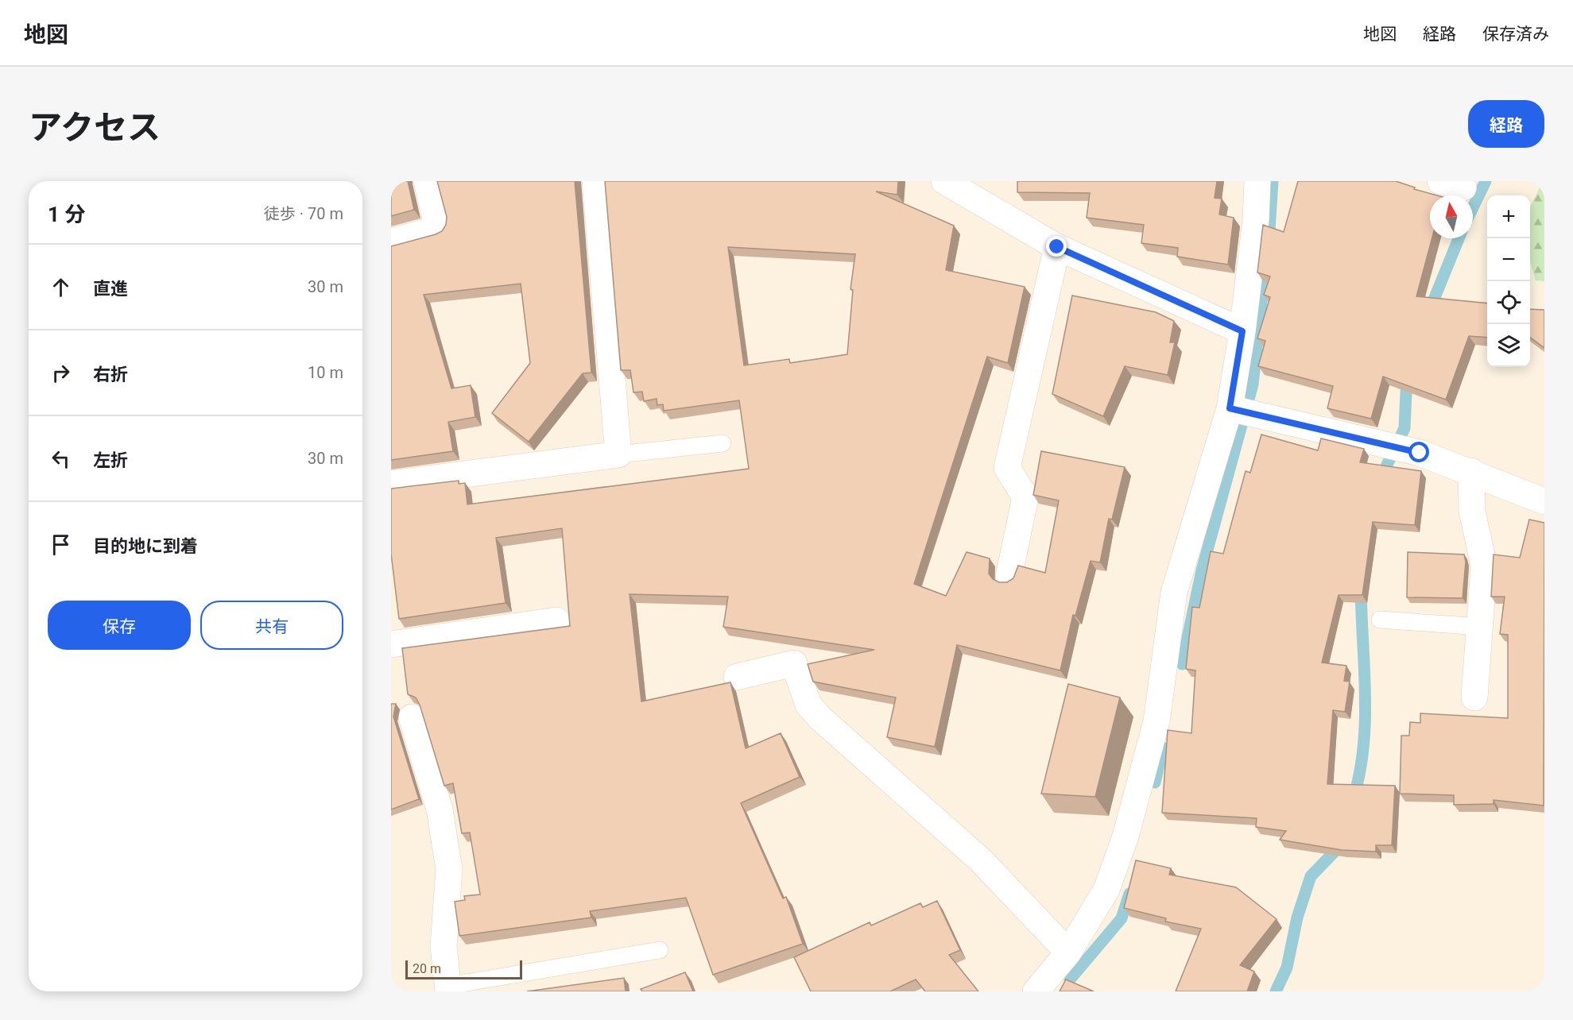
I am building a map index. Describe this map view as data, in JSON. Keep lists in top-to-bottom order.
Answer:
{
  "scale_bar": "20 m",
  "north": "top",
  "page": {
    "header": "地図",
    "nav": ["地図", "経路", "保存済み"],
    "title": "アクセス",
    "buttons": [
      "経路",
      ["保存", "共有"]
    ],
    "heading": ["1 分", "徒歩 · 70 m"],
    "map_buttons": ["+", "−"],
    "list": [
      ["直進", "30 m"],
      ["右折", "10 m"],
      ["左折", "30 m"],
      "目的地に到着"
    ],
    "scale": "20 m"
  }
}
